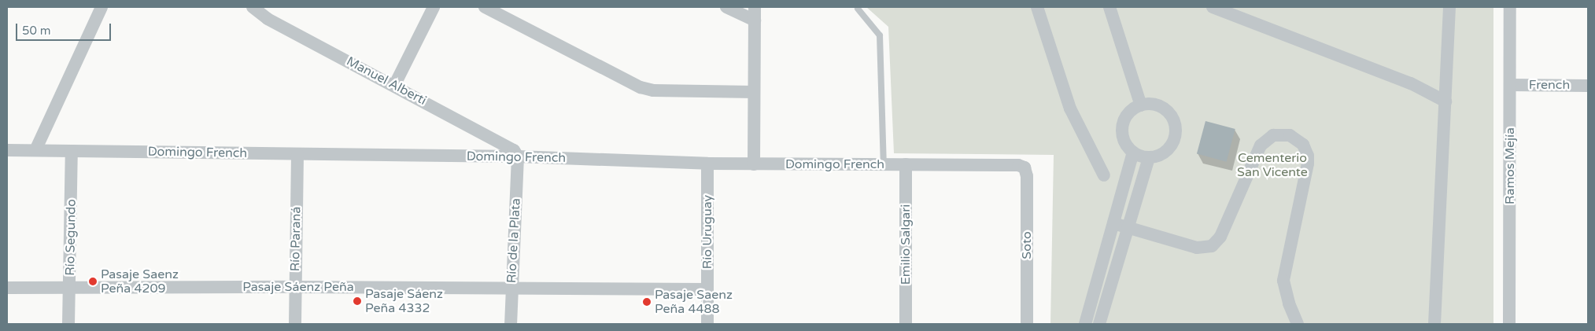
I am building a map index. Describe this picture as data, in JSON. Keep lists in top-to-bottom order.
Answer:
{
  "streets": {
    "street": [
      "Manuel Alberti",
      "French",
      "Domingo French",
      "Ramos Mejía",
      "Río Uruguay",
      "Río Segundo",
      "Río Paraná",
      "Río de la Plata",
      "Emilio Salgari",
      "Soto",
      "Pasaje Sáenz Peña"
    ]
  },
  "crossings": [
    ["Manuel Alberti", "Domingo French"],
    ["Manuel Alberti", "Río de la Plata"],
    ["French", "Ramos Mejía"],
    ["Domingo French", "Río Uruguay"],
    ["Domingo French", "Río Segundo"],
    ["Domingo French", "Río Paraná"],
    ["Domingo French", "Río de la Plata"],
    ["Domingo French", "Emilio Salgari"],
    ["Domingo French", "Soto"],
    ["Río Uruguay", "Pasaje Sáenz Peña"],
    ["Río Segundo", "Pasaje Sáenz Peña"],
    ["Río Paraná", "Pasaje Sáenz Peña"],
    ["Río de la Plata", "Pasaje Sáenz Peña"]
  ],
  "parks": ["Cementerio San Vicente"],
  "places": ["Pasaje Saenz Peña 4209", "Pasaje Sáenz Peña 4332", "Pasaje Saenz Peña 4488"],
  "scale_bar": "50 m"
}
